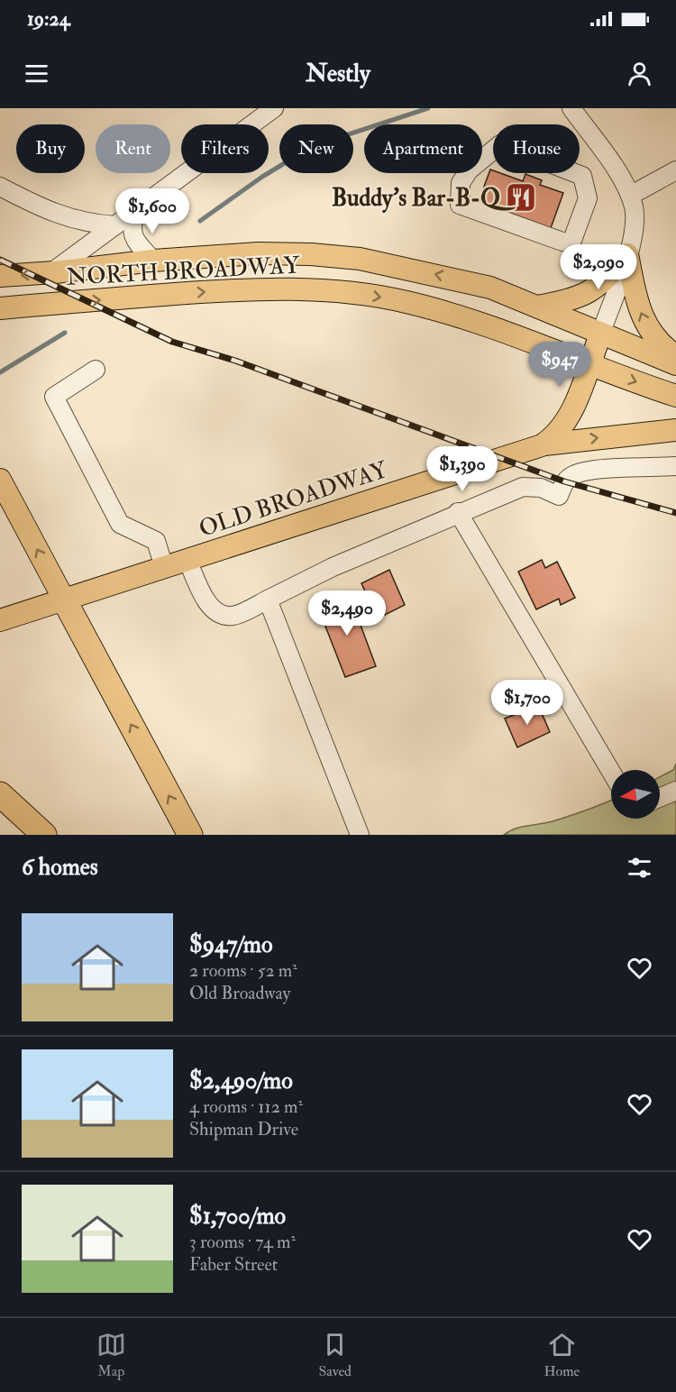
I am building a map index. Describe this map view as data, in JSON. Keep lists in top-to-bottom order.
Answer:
{
  "streets": {
    "main road": ["NORTH BROADWAY", "OLD BROADWAY"]
  },
  "crossings": [
    ["NORTH BROADWAY", "OLD BROADWAY"]
  ],
  "places": {
    "restaurant": ["Buddy's Bar-B-Q"]
  },
  "north": "left",
  "page": {
    "status": "19:24",
    "header": "Nestly",
    "chip": [
      "Buy",
      "Rent",
      "Filters",
      "New",
      "Apartment",
      "House"
    ],
    "price": [
      "$1,600",
      "$2,090",
      "$947",
      "$1,390",
      "$2,490",
      "$1,700"
    ],
    "heading": "6 homes",
    "list": [
      {
        "name": "$947/mo",
        "note": "2 rooms · 52 m² · Old Broadway"
      },
      {
        "name": "$2,490/mo",
        "note": "4 rooms · 112 m² · Shipman Drive"
      },
      {
        "name": "$1,700/mo",
        "note": "3 rooms · 74 m² · Faber Street"
      }
    ],
    "tabs": ["Map", "Saved", "Home"]
  }
}
